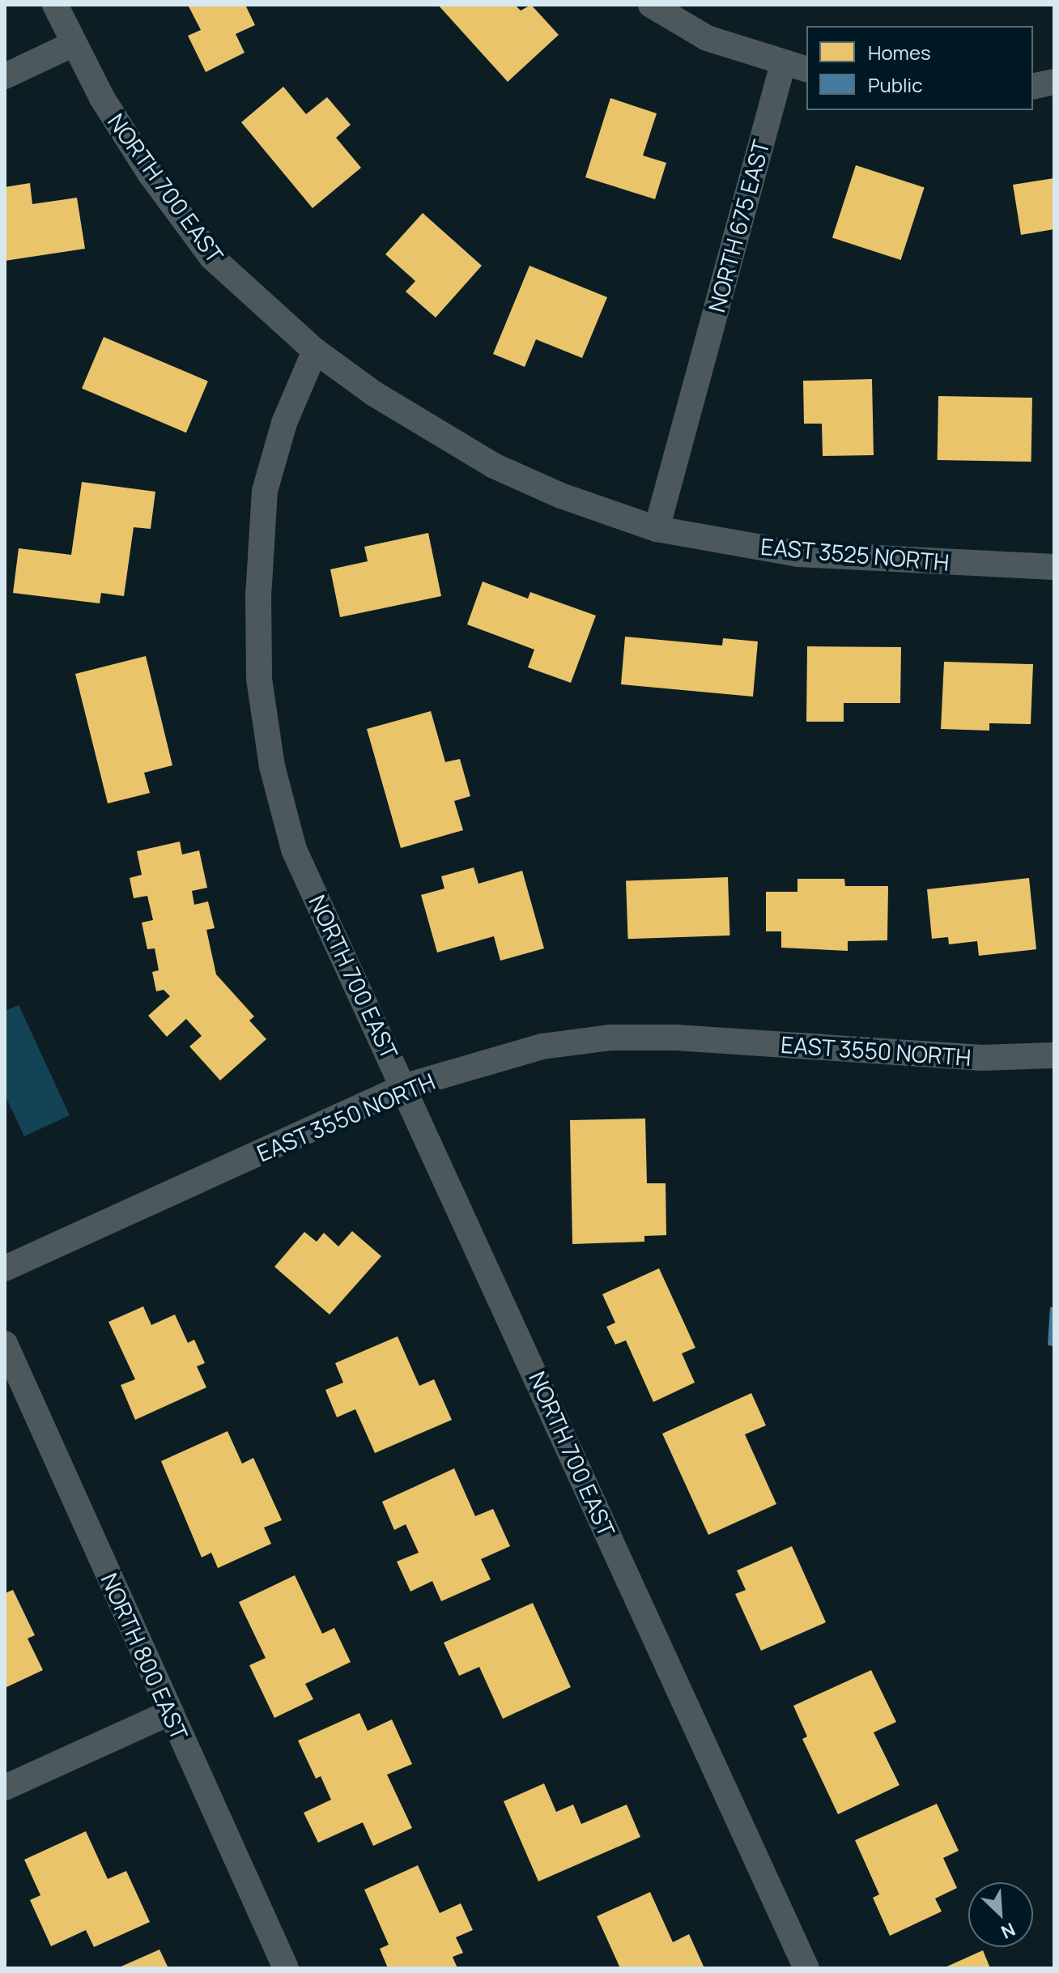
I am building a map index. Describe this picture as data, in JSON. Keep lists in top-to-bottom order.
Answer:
{
  "streets": {
    "street": [
      "NORTH 700 EAST",
      "NORTH 675 EAST",
      "EAST 3525 NORTH",
      "EAST 3550 NORTH",
      "NORTH 800 EAST"
    ]
  },
  "crossings": [
    ["NORTH 700 EAST", "EAST 3525 NORTH"],
    ["NORTH 700 EAST", "EAST 3550 NORTH"],
    ["NORTH 675 EAST", "EAST 3525 NORTH"]
  ],
  "legend": ["Homes", "Public"],
  "north": "bottom right"
}
